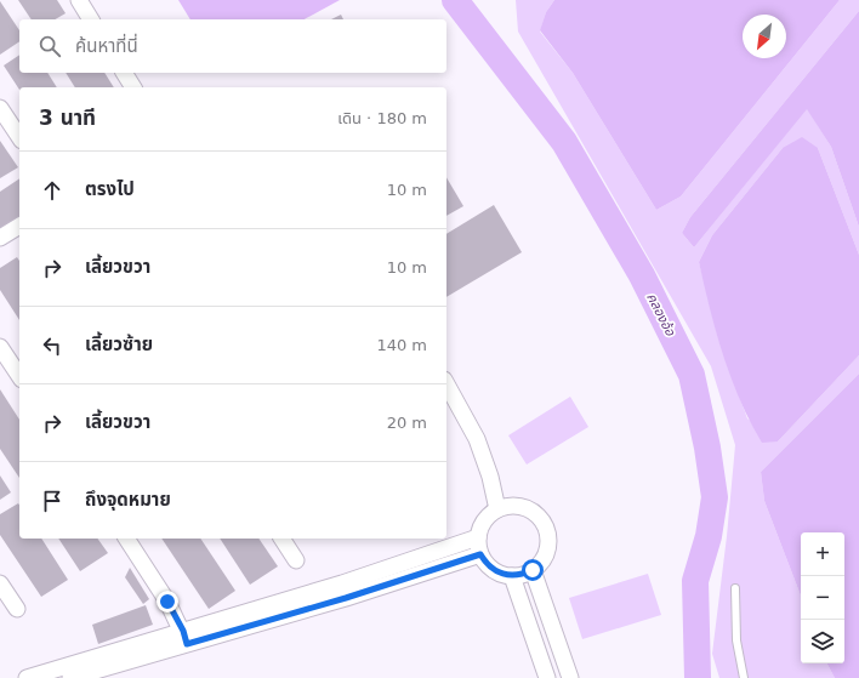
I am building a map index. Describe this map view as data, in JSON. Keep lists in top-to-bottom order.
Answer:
{
  "water": ["คลองอ้อ"],
  "north": "bottom left",
  "page": {
    "search": "ค้นหาที่นี่",
    "heading": ["3 นาที", "เดิน · 180 m"],
    "list": [
      ["ตรงไป", "10 m"],
      ["เลี้ยวขวา", "10 m"],
      ["เลี้ยวซ้าย", "140 m"],
      ["เลี้ยวขวา", "20 m"],
      "ถึงจุดหมาย"
    ],
    "map_buttons": ["+", "−"]
  }
}
